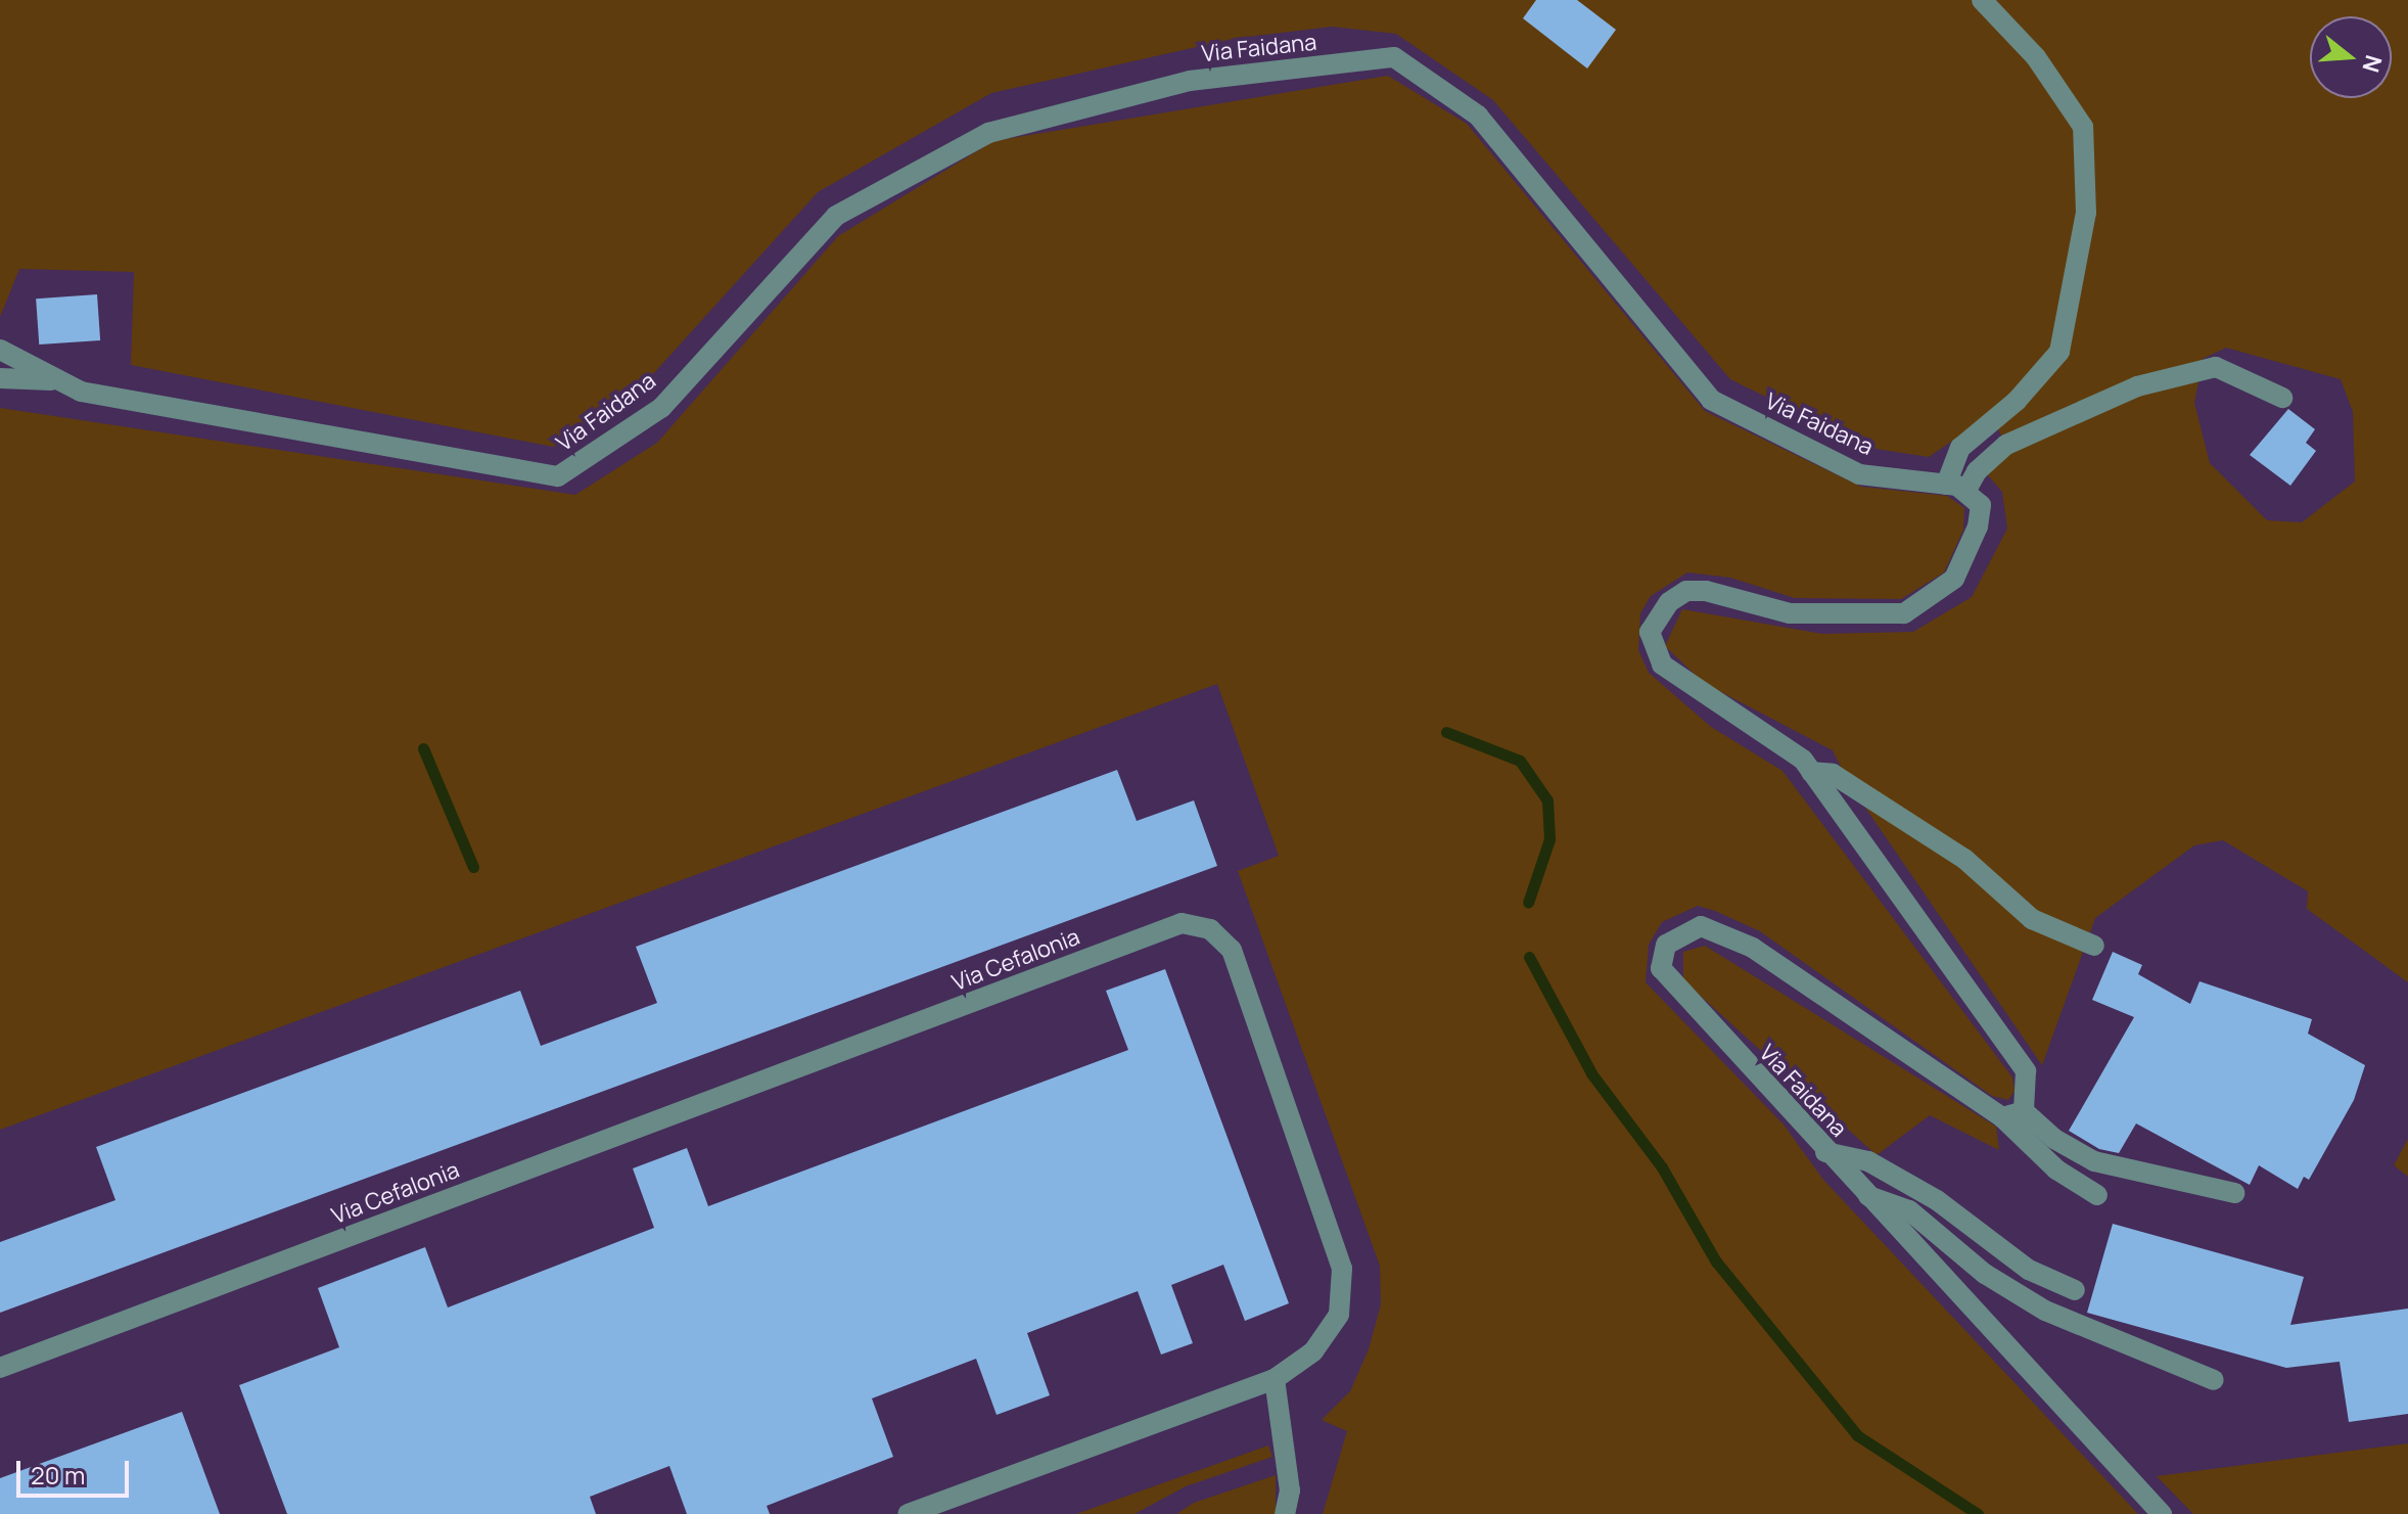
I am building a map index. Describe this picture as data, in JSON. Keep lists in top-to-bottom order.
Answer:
{
  "streets": {
    "street": ["Via Faidana", "Via Cefalonia"]
  },
  "scale_bar": "20 m",
  "north": "right"
}
